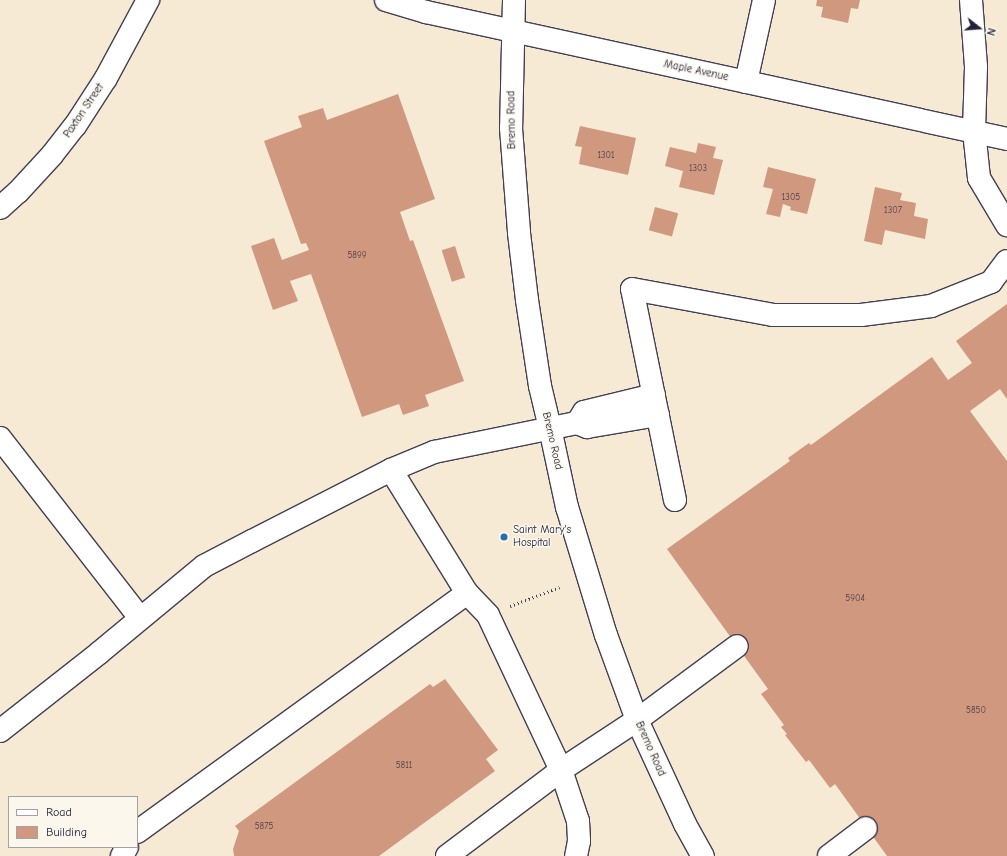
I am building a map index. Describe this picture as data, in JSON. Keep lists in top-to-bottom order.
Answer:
{
  "streets": {
    "street": ["Maple Avenue", "Paxton Street", "Bremo Road"]
  },
  "crossings": [
    ["Maple Avenue", "Bremo Road"]
  ],
  "places": ["Saint Mary's Hospital"],
  "house_numbers": [
    "1301",
    "1303",
    "1305",
    "1307",
    "5899",
    "5904",
    "5850",
    "5811",
    "5875"
  ],
  "legend": ["Road", "Building"],
  "north": "right"
}
